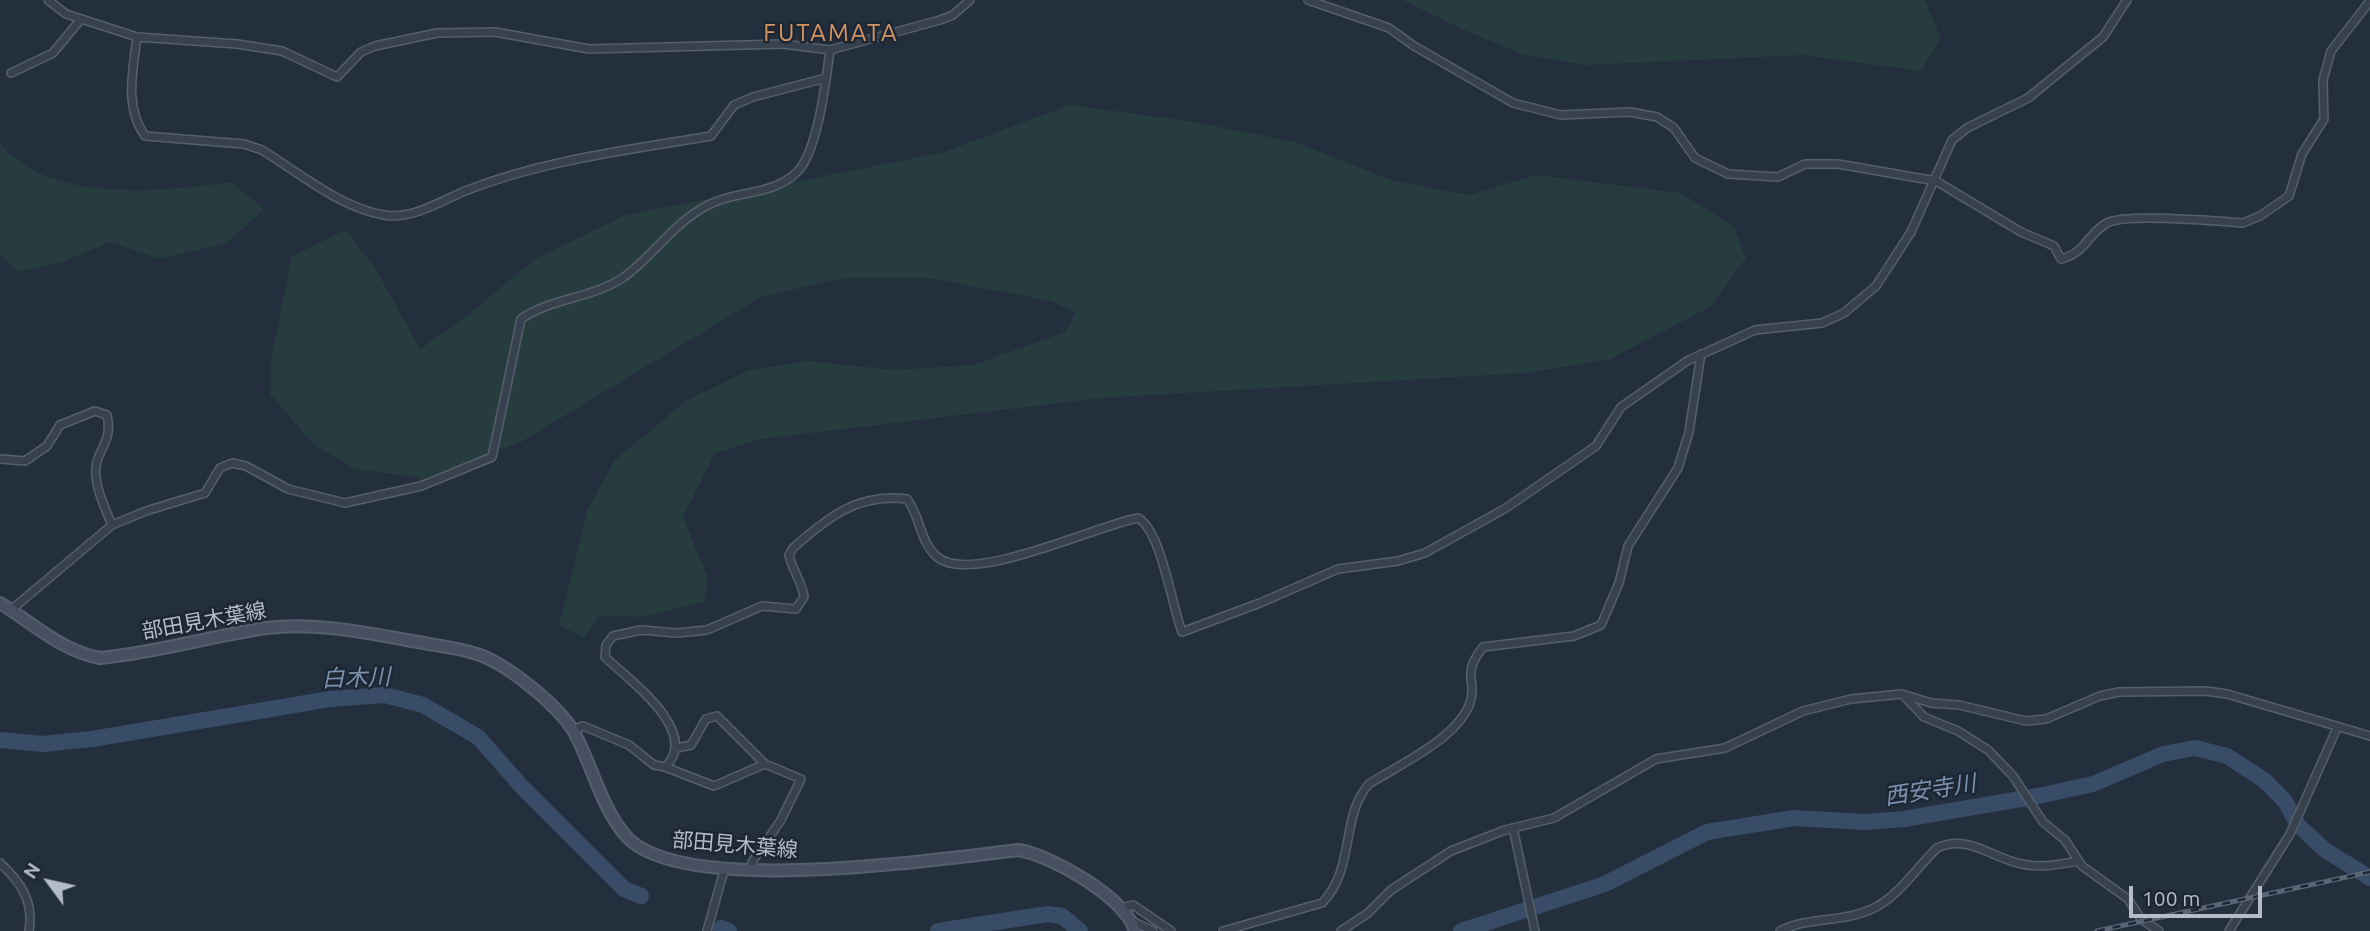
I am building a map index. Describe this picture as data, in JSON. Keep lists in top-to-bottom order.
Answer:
{
  "streets": {
    "main road": ["部田見木葉線"]
  },
  "districts": ["FUTAMATA"],
  "water": ["白木川", "西安寺川"],
  "scale_bar": "100 m",
  "north": "top left"
}
